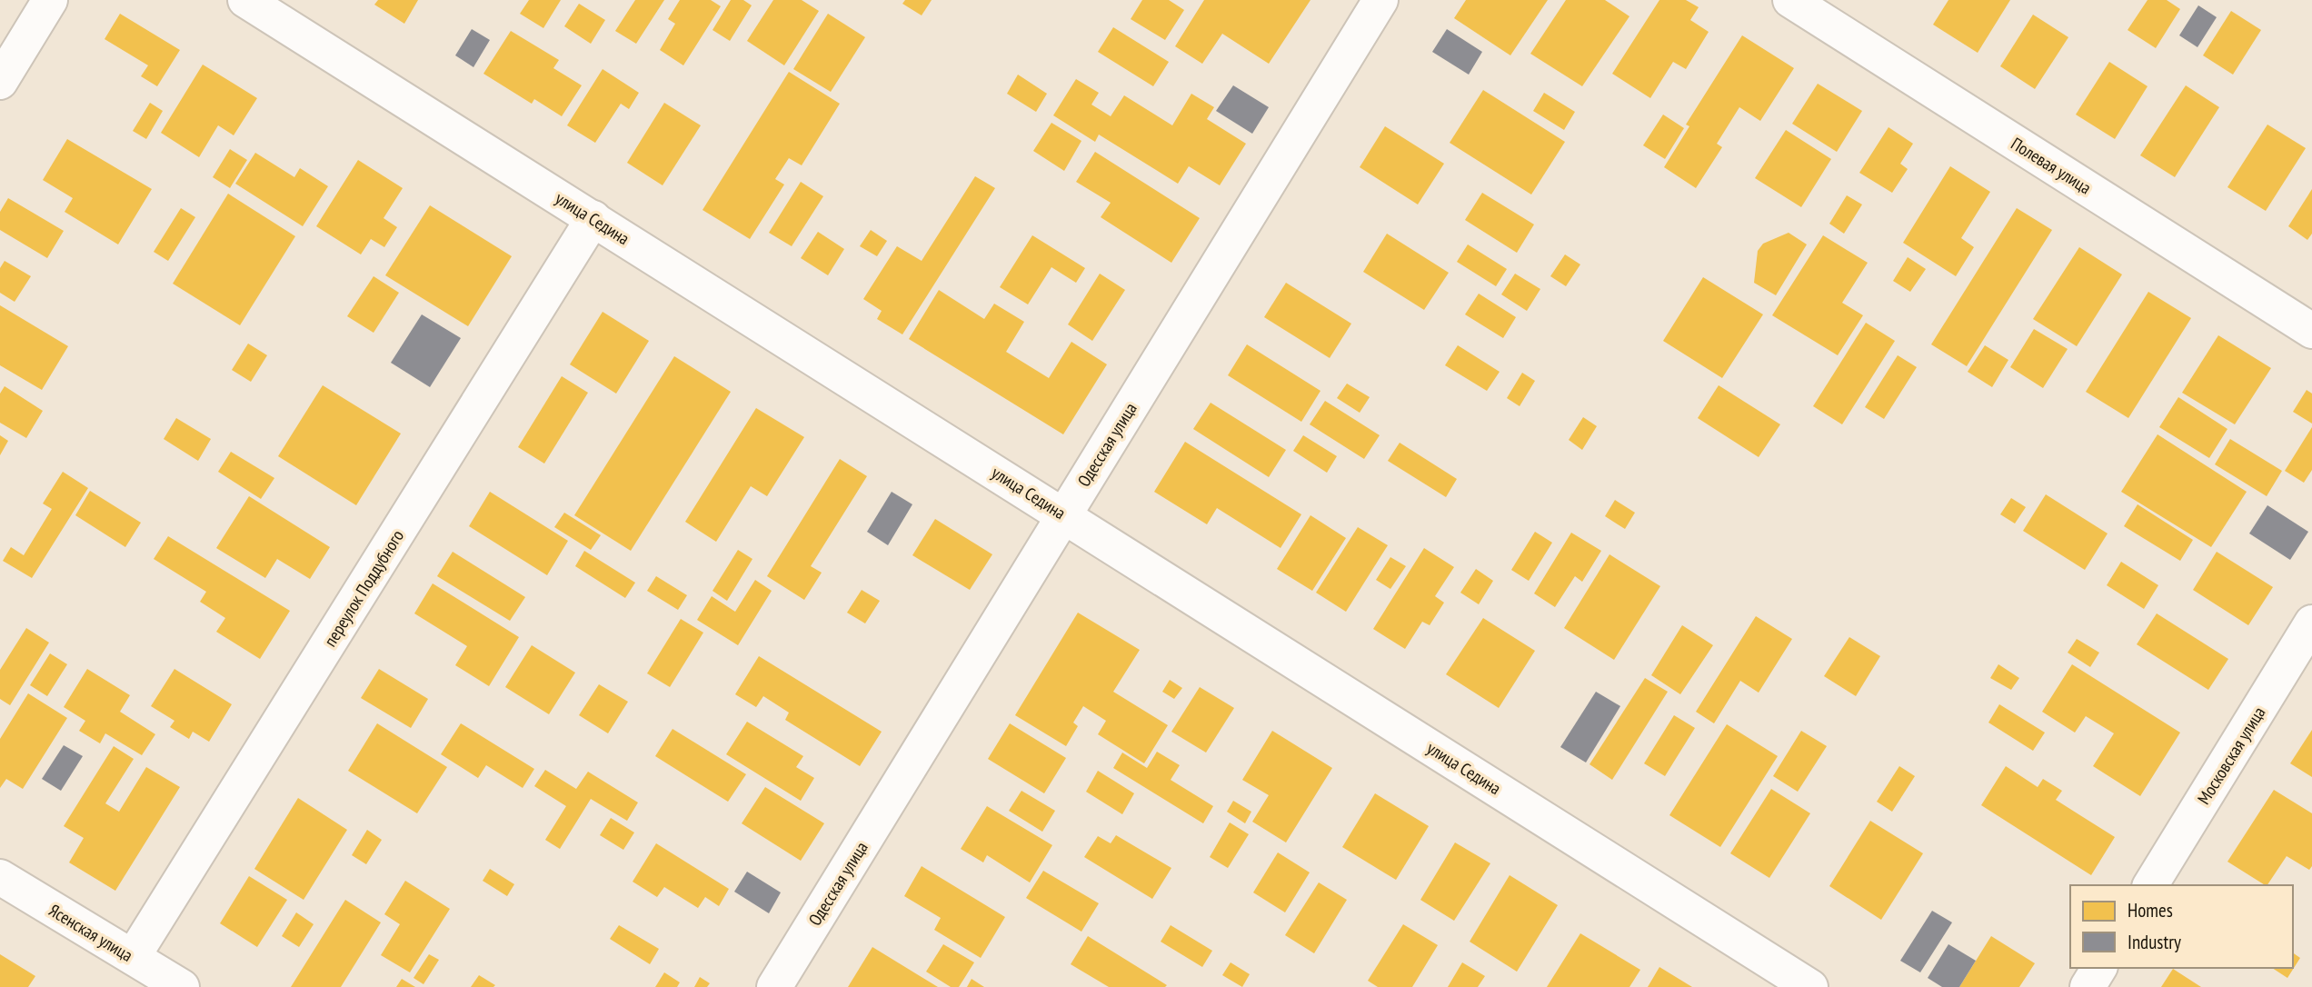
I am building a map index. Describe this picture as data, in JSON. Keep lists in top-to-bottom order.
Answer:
{
  "streets": {
    "street": [
      "Полевая улица",
      "улица Седина",
      "Одесская улица",
      "переулок Поддубного",
      "Московская улица",
      "Ясенская улица"
    ]
  },
  "crossings": [
    ["улица Седина", "Одесская улица"],
    ["улица Седина", "переулок Поддубного"],
    ["переулок Поддубного", "Ясенская улица"]
  ],
  "legend": ["Homes", "Industry"]
}
